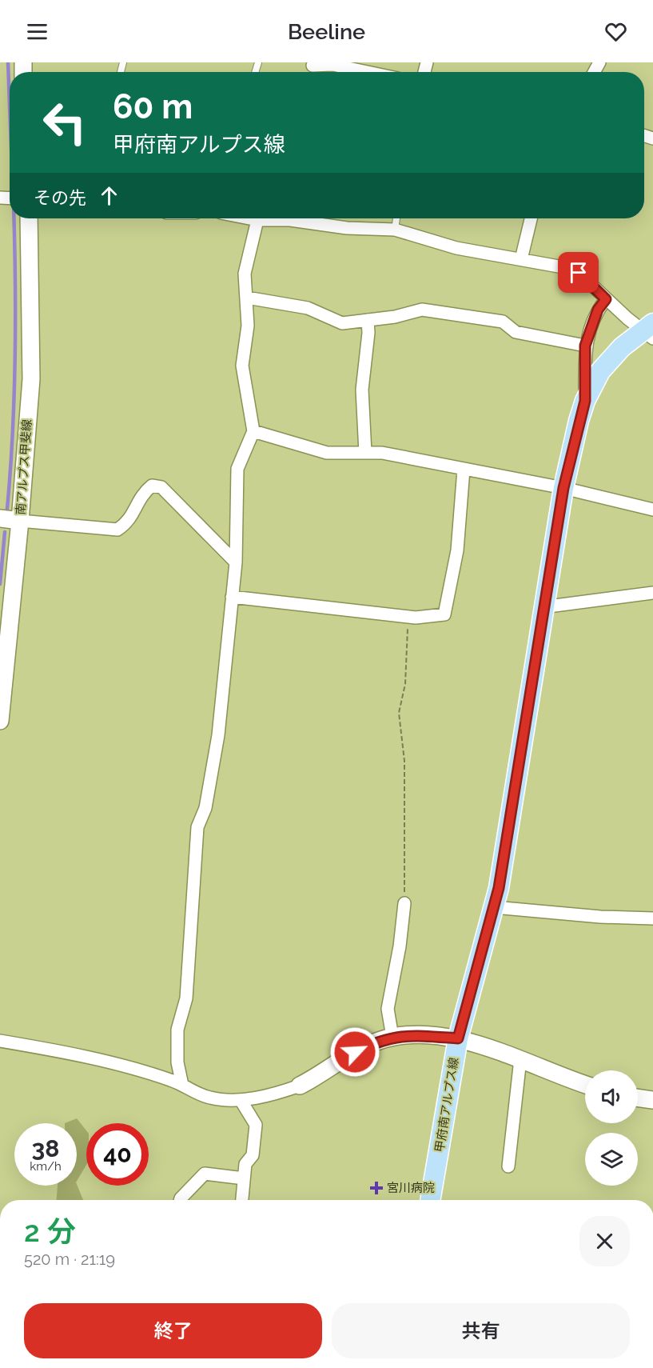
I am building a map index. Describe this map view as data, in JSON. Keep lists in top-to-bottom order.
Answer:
{
  "streets": {
    "main road": ["南アルプス甲斐線", "甲府南アルプス線"]
  },
  "places": {
    "health": ["宮川病院"]
  },
  "page": {
    "header": "Beeline",
    "turn": ["60 m", "甲府南アルプス線"],
    "then": "その先",
    "speed": "38 km/h",
    "limit": "40",
    "heading": ["2 分", "520 m · 21:19"],
    "buttons": ["終了", "共有"]
  }
}
